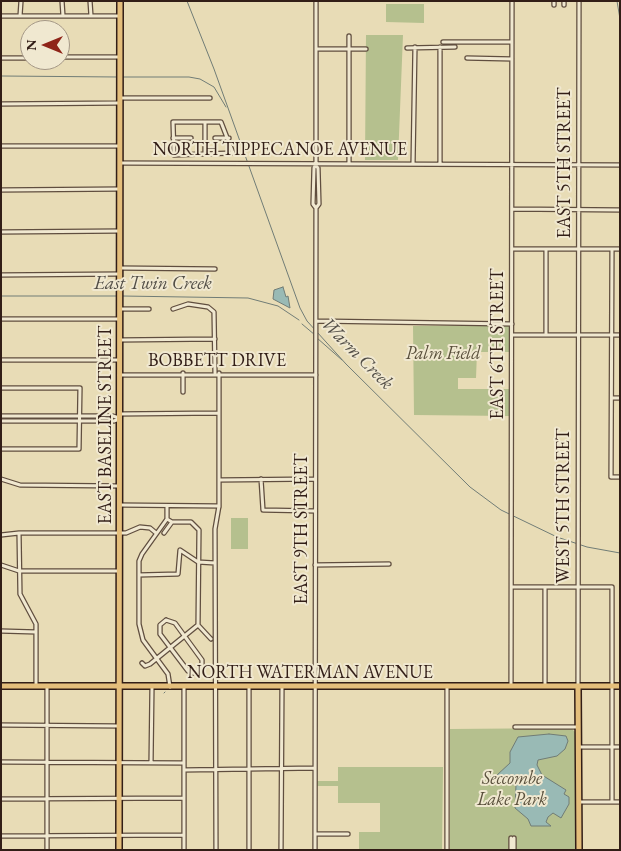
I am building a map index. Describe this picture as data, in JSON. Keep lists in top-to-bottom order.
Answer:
{
  "streets": {
    "main road": ["EAST BASELINE STREET", "NORTH WATERMAN AVENUE"],
    "street": [
      "NORTH TIPPECANOE AVENUE",
      "EAST 5TH STREET",
      "EAST 6TH STREET",
      "BOBBETT DRIVE",
      "WEST 5TH STREET",
      "EAST 9TH STREET"
    ]
  },
  "crossings": [
    ["NORTH TIPPECANOE AVENUE", "EAST 5TH STREET"],
    ["NORTH TIPPECANOE AVENUE", "EAST 6TH STREET"],
    ["NORTH TIPPECANOE AVENUE", "EAST BASELINE STREET"],
    ["NORTH TIPPECANOE AVENUE", "EAST 9TH STREET"],
    ["EAST 5TH STREET", "WEST 5TH STREET"],
    ["EAST 6TH STREET", "NORTH WATERMAN AVENUE"],
    ["BOBBETT DRIVE", "EAST BASELINE STREET"],
    ["BOBBETT DRIVE", "EAST 9TH STREET"],
    ["EAST BASELINE STREET", "NORTH WATERMAN AVENUE"],
    ["WEST 5TH STREET", "NORTH WATERMAN AVENUE"],
    ["EAST 9TH STREET", "NORTH WATERMAN AVENUE"]
  ],
  "water": ["East Twin Creek", "Warm Creek"],
  "parks": ["Palm Field", "Seccombe Lake Park"],
  "north": "left"
}
